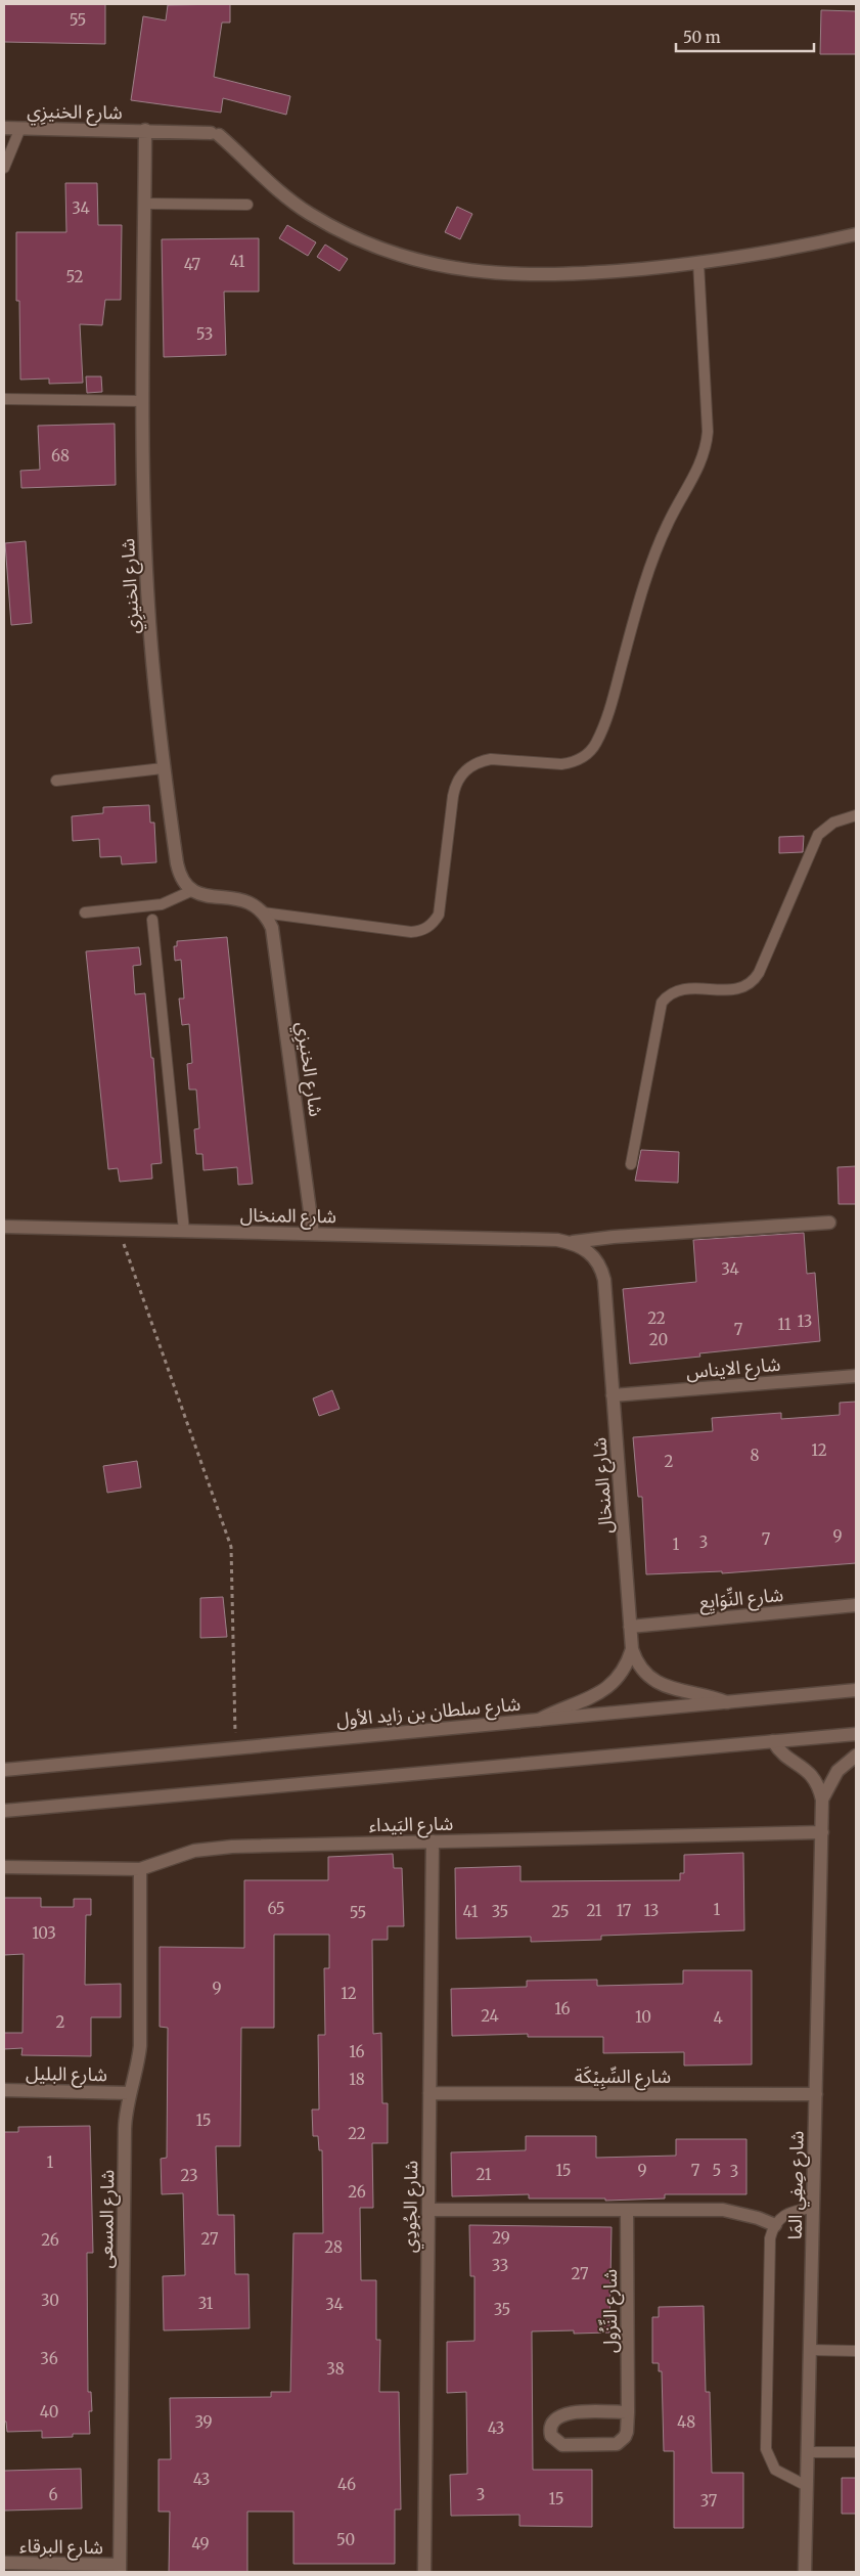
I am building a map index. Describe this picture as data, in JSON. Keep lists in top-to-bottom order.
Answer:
{
  "streets": {
    "street": [
      "شارع الخنيزِي",
      "شارع المنخال",
      "شارع الايناس",
      "شارع النِّوَايِع",
      "شارع سلطان بن زايد الأول",
      "شارع البَيداء",
      "شارع البليل",
      "شارع السِّبِيْكَة",
      "شارع صِفِي المَا",
      "شارع الجُودِي",
      "شارع المسعى",
      "شارع النِّزُول",
      "شارع البرقاء"
    ]
  },
  "crossings": [
    ["شارع الخنيزِي", "شارع المنخال"],
    ["شارع المنخال", "شارع الايناس"],
    ["شارع المنخال", "شارع النِّوَايِع"],
    ["شارع المنخال", "شارع سلطان بن زايد الأول"],
    ["شارع البَيداء", "شارع صِفِي المَا"],
    ["شارع البَيداء", "شارع الجُودِي"],
    ["شارع البَيداء", "شارع المسعى"],
    ["شارع البليل", "شارع المسعى"],
    ["شارع السِّبِيْكَة", "شارع صِفِي المَا"],
    ["شارع السِّبِيْكَة", "شارع الجُودِي"],
    ["شارع المسعى", "شارع البرقاء"]
  ],
  "house_numbers": [
    "55",
    "34",
    "41",
    "47",
    "52",
    "53",
    "68",
    "34",
    "22",
    "13",
    "11",
    "7",
    "20",
    "12",
    "8",
    "2",
    "9",
    "7",
    "3",
    "1",
    "65",
    "1",
    "21",
    "17",
    "13",
    "41",
    "35",
    "25",
    "55",
    "103",
    "9",
    "12",
    "16",
    "24",
    "10",
    "4",
    "2",
    "16",
    "18",
    "15",
    "22",
    "1",
    "15",
    "9",
    "7",
    "5",
    "3",
    "21",
    "23",
    "26",
    "29",
    "27",
    "26",
    "28",
    "33",
    "27",
    "30",
    "31",
    "34",
    "35",
    "36",
    "38",
    "40",
    "39",
    "48",
    "43",
    "43",
    "46",
    "6",
    "3",
    "15",
    "37",
    "50",
    "49"
  ],
  "scale_bar": "50 m"
}
